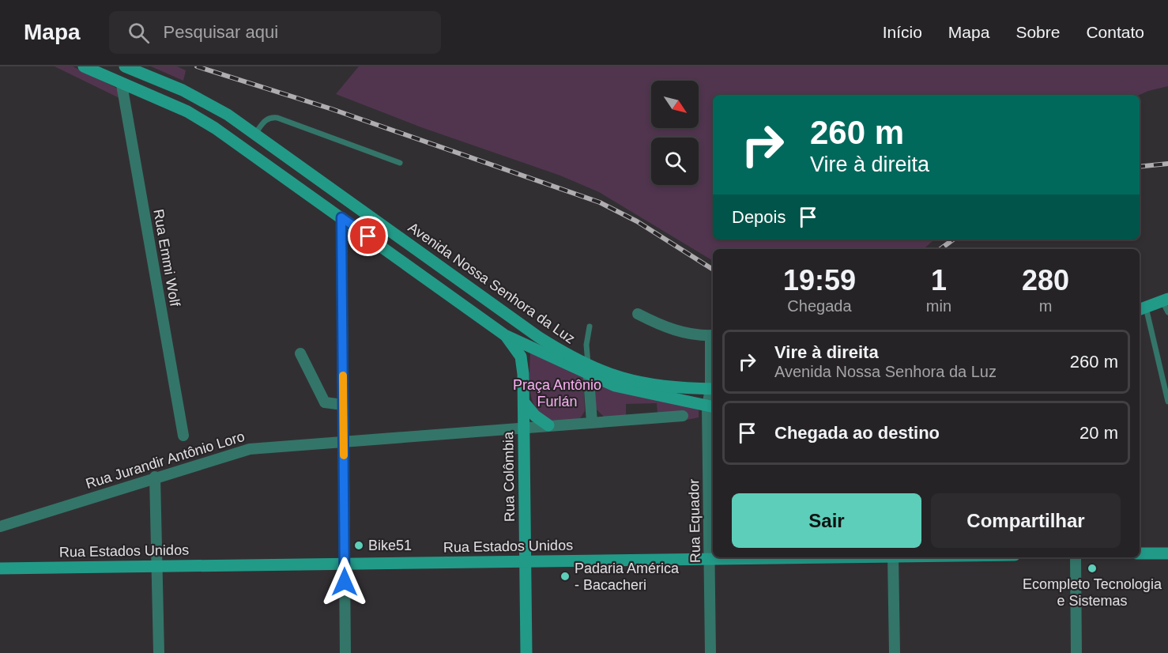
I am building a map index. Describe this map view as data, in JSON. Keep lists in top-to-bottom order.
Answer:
{
  "streets": {
    "main road": ["Avenida Nossa Senhora da Luz", "Rua Colômbia", "Rua Estados Unidos"],
    "street": ["Rua Emmi Wolf", "Rua Jurandir Antônio Loro", "Rua Equador"]
  },
  "crossings": [
    ["Rua Emmi Wolf", "Avenida Nossa Senhora da Luz"],
    ["Avenida Nossa Senhora da Luz", "Rua Colômbia"],
    ["Avenida Nossa Senhora da Luz", "Rua Equador"],
    ["Rua Jurandir Antônio Loro", "Rua Colômbia"],
    ["Rua Colômbia", "Rua Estados Unidos"],
    ["Rua Equador", "Rua Estados Unidos"]
  ],
  "parks": ["Praça Antônio Furlán"],
  "places": ["Bike51", "Ecompleto Tecnologia e Sistemas", "Padaria América - Bacacheri"],
  "north": "bottom right",
  "page": {
    "header": "Mapa",
    "search": "Pesquisar aqui",
    "nav": [
      "Início",
      "Mapa",
      "Sobre",
      "Contato"
    ],
    "turn": ["260 m", "Vire à direita"],
    "then": "Depois",
    "eta": [
      "19:59",
      "Chegada",
      "1",
      "min",
      "280",
      "m"
    ],
    "list": [
      {
        "name": "Vire à direita",
        "note": "Avenida Nossa Senhora da Luz",
        "value": "260 m"
      },
      {
        "name": "Chegada ao destino",
        "value": "20 m"
      }
    ],
    "buttons": ["Sair", "Compartilhar"]
  }
}
